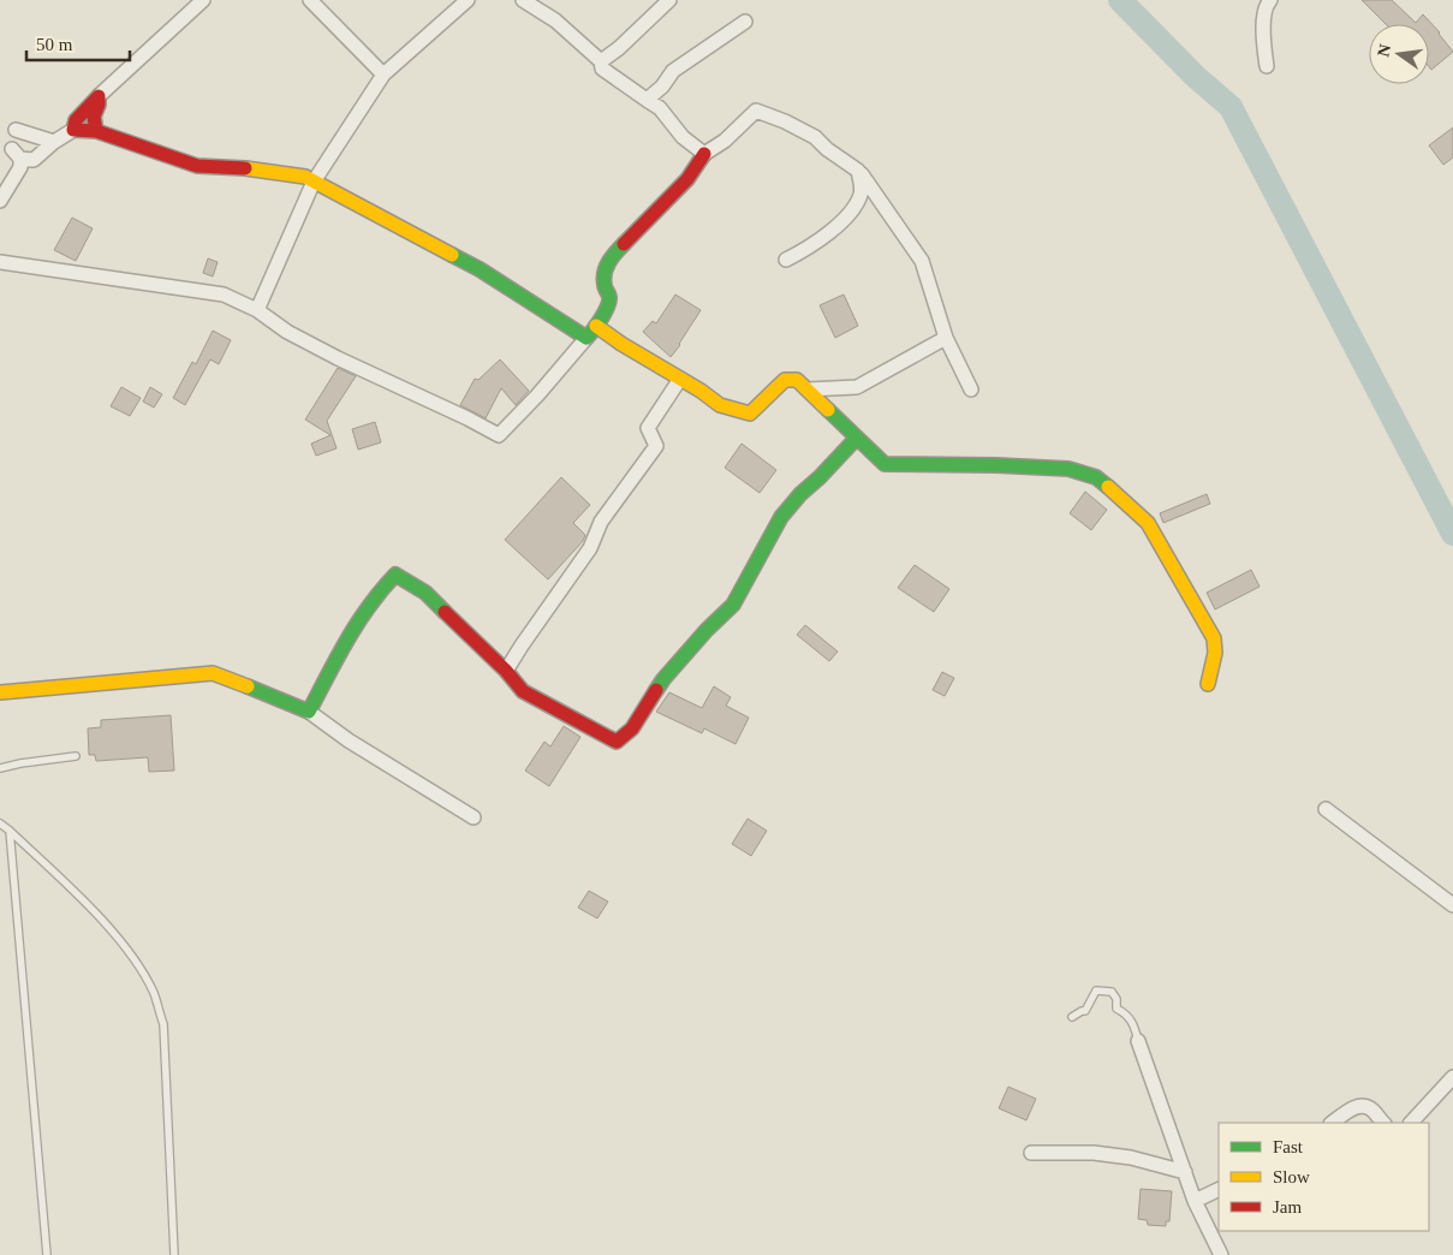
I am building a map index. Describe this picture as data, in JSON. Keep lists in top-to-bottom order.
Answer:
{
  "legend": ["Fast", "Slow", "Jam"],
  "scale_bar": "50 m",
  "north": "left"
}
